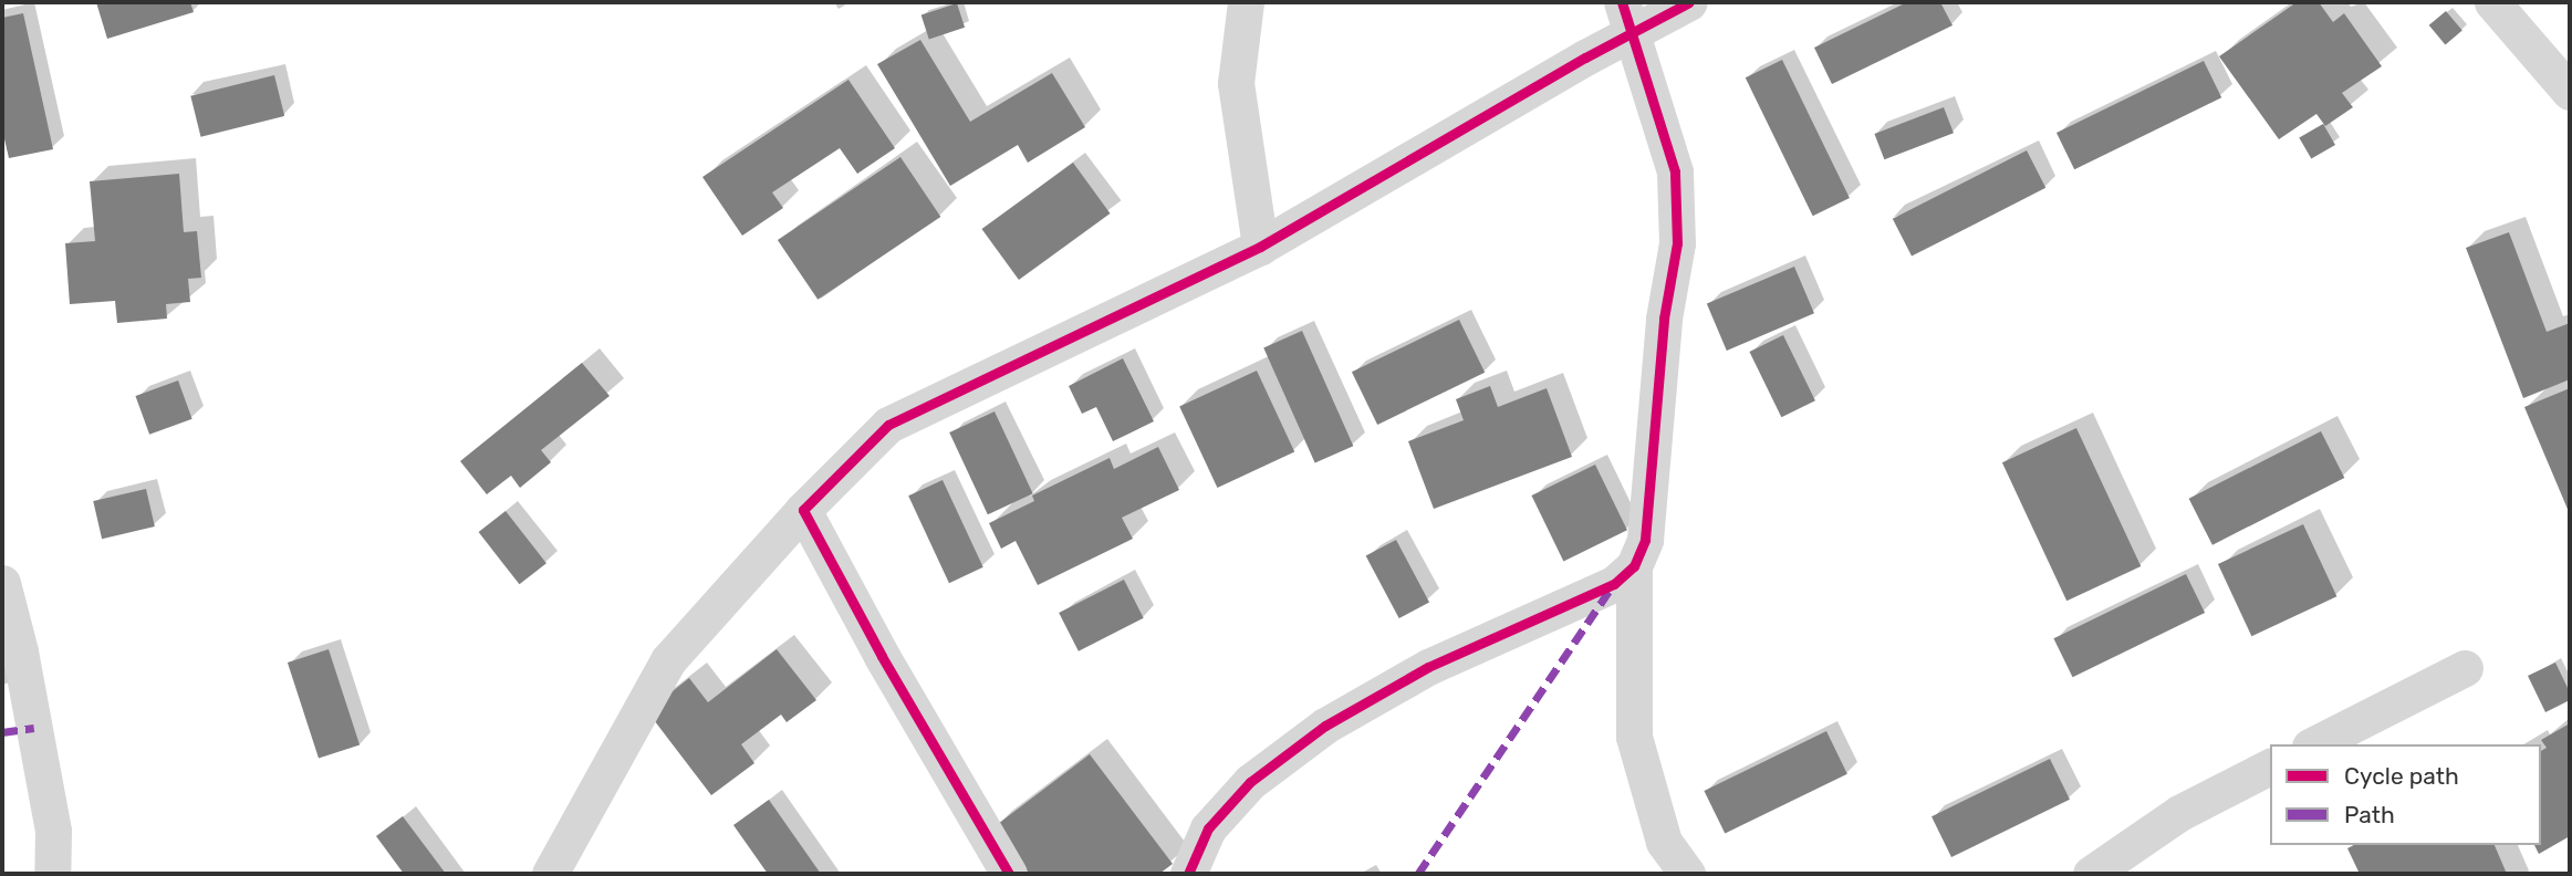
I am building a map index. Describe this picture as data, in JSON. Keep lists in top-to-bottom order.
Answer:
{
  "legend": ["Cycle path", "Path"]
}
